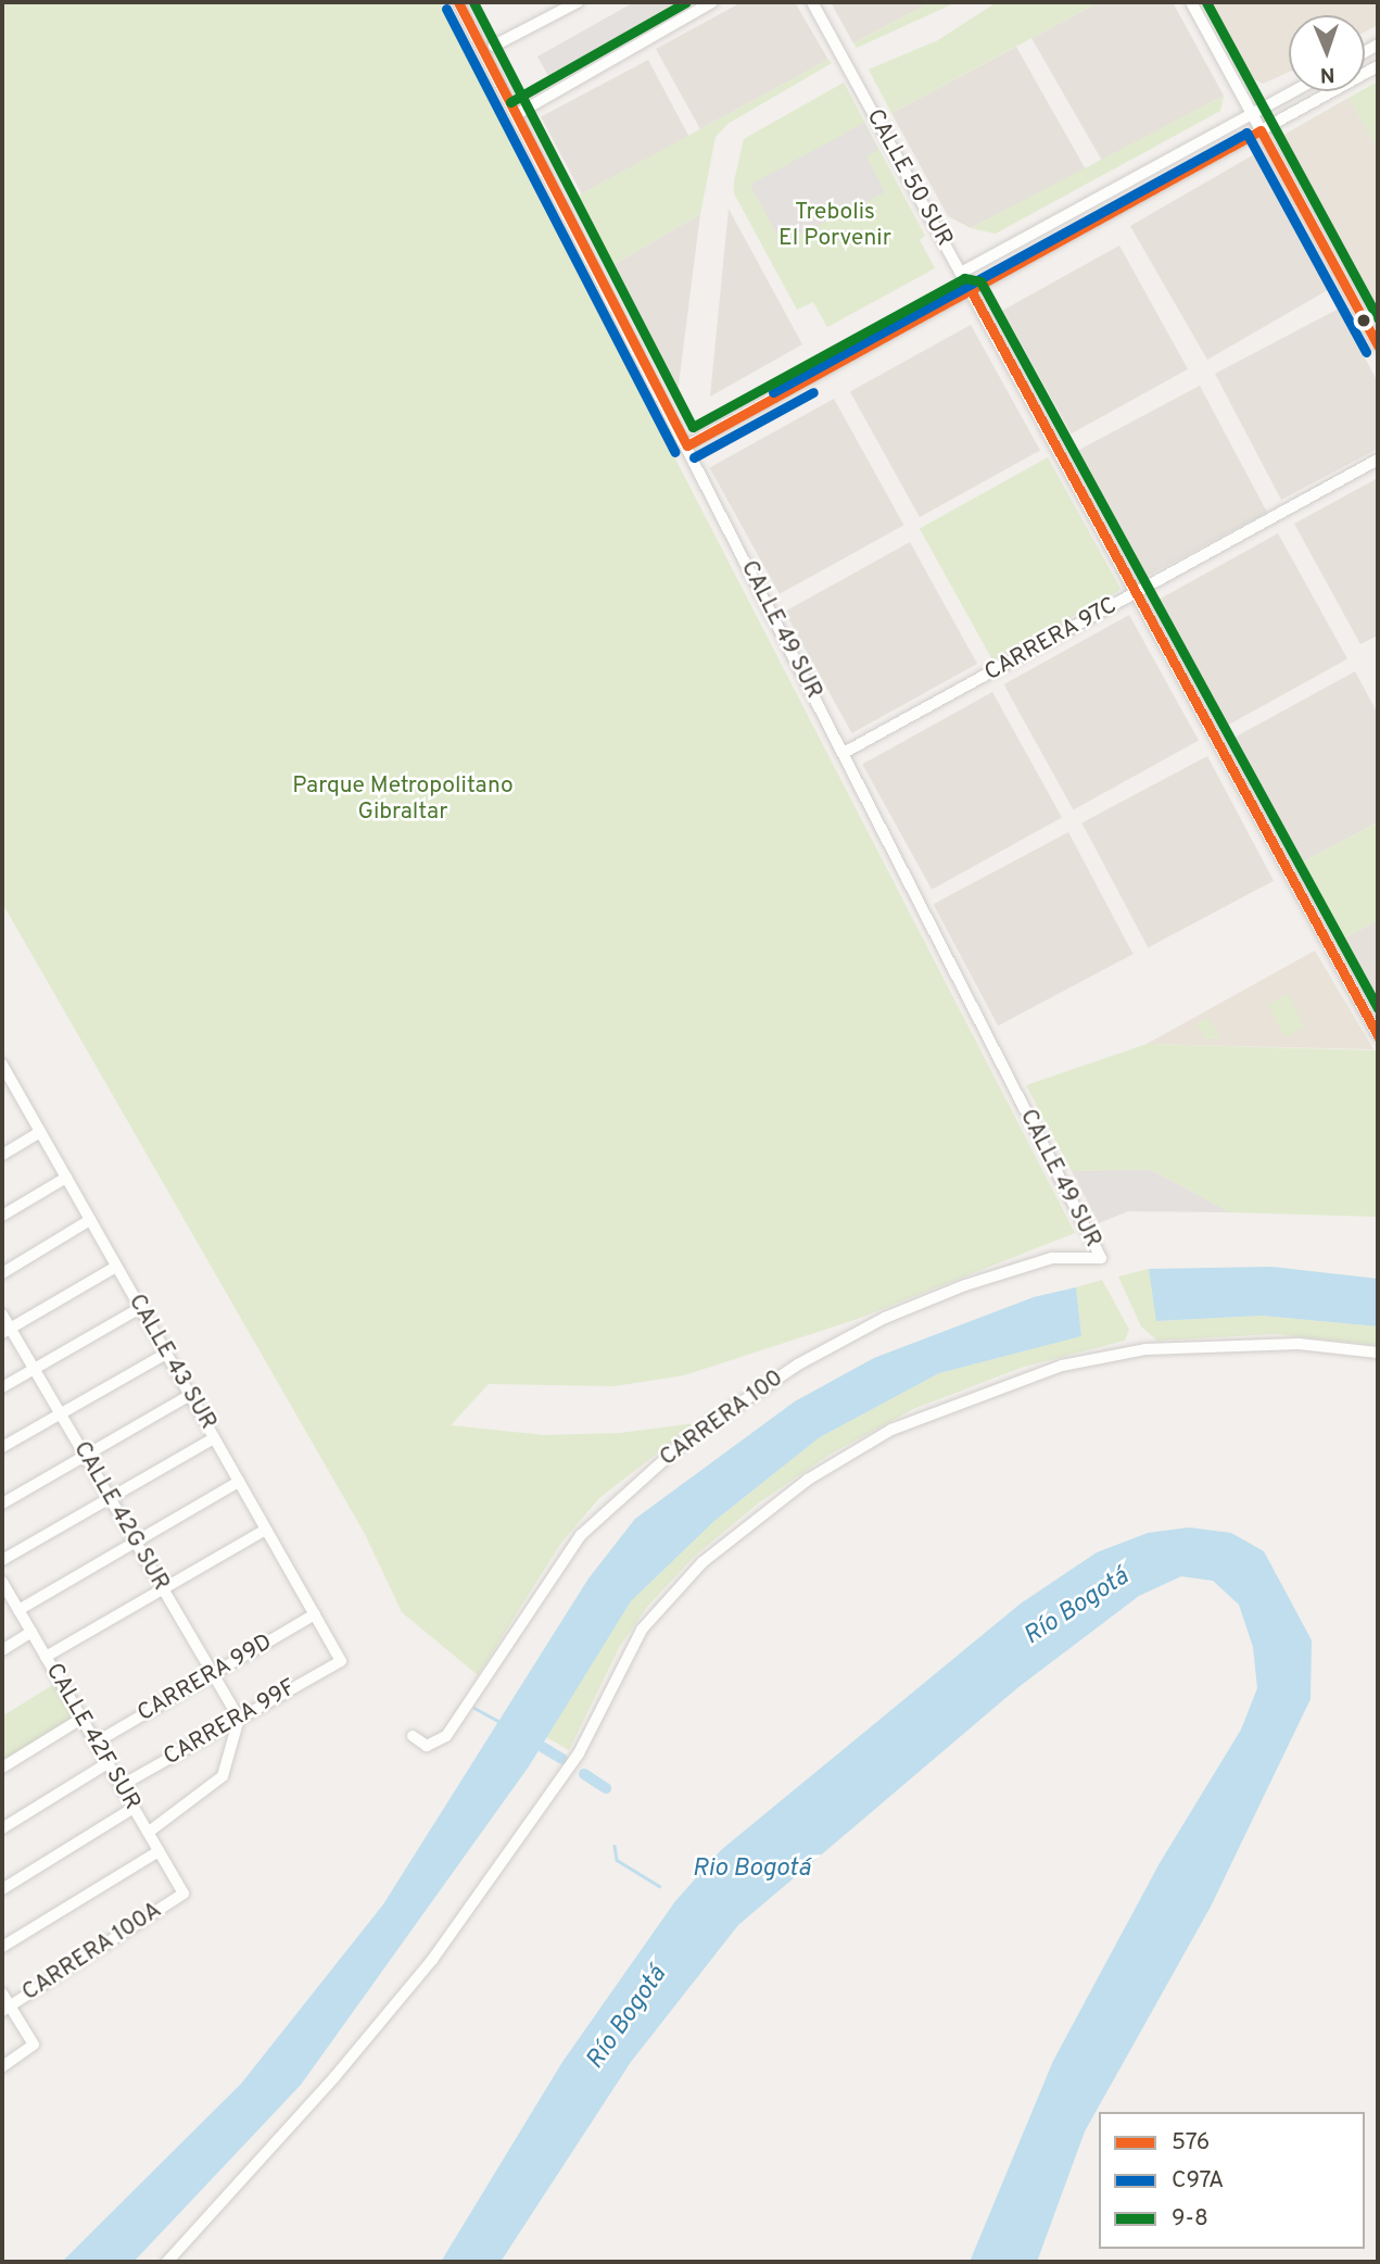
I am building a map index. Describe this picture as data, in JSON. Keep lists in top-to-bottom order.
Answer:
{
  "streets": {
    "street": [
      "CALLE 50 SUR",
      "CALLE 49 SUR",
      "CARRERA 97C",
      "CALLE 43 SUR",
      "CARRERA 100",
      "CALLE 42G SUR",
      "CARRERA 99D",
      "CARRERA 99F",
      "CALLE 42F SUR",
      "CARRERA 100A"
    ]
  },
  "crossings": [
    ["CALLE 50 SUR", "CARRERA 97C"],
    ["CALLE 49 SUR", "CARRERA 97C"],
    ["CALLE 49 SUR", "CARRERA 100"],
    ["CALLE 43 SUR", "CARRERA 99D"],
    ["CALLE 43 SUR", "CARRERA 99F"],
    ["CALLE 42G SUR", "CARRERA 99D"],
    ["CALLE 42G SUR", "CARRERA 99F"],
    ["CARRERA 99D", "CALLE 42F SUR"],
    ["CARRERA 99F", "CALLE 42F SUR"],
    ["CALLE 42F SUR", "CARRERA 100A"]
  ],
  "water": ["Río Bogotá", "Rio Bogotá"],
  "parks": ["Trebolis El Porvenir", "Parque Metropolitano Gibraltar"],
  "lines": ["transit line 576", "transit line 9-8", "transit line C97A"],
  "legend": ["576", "C97A", "9-8"],
  "north": "bottom"
}
